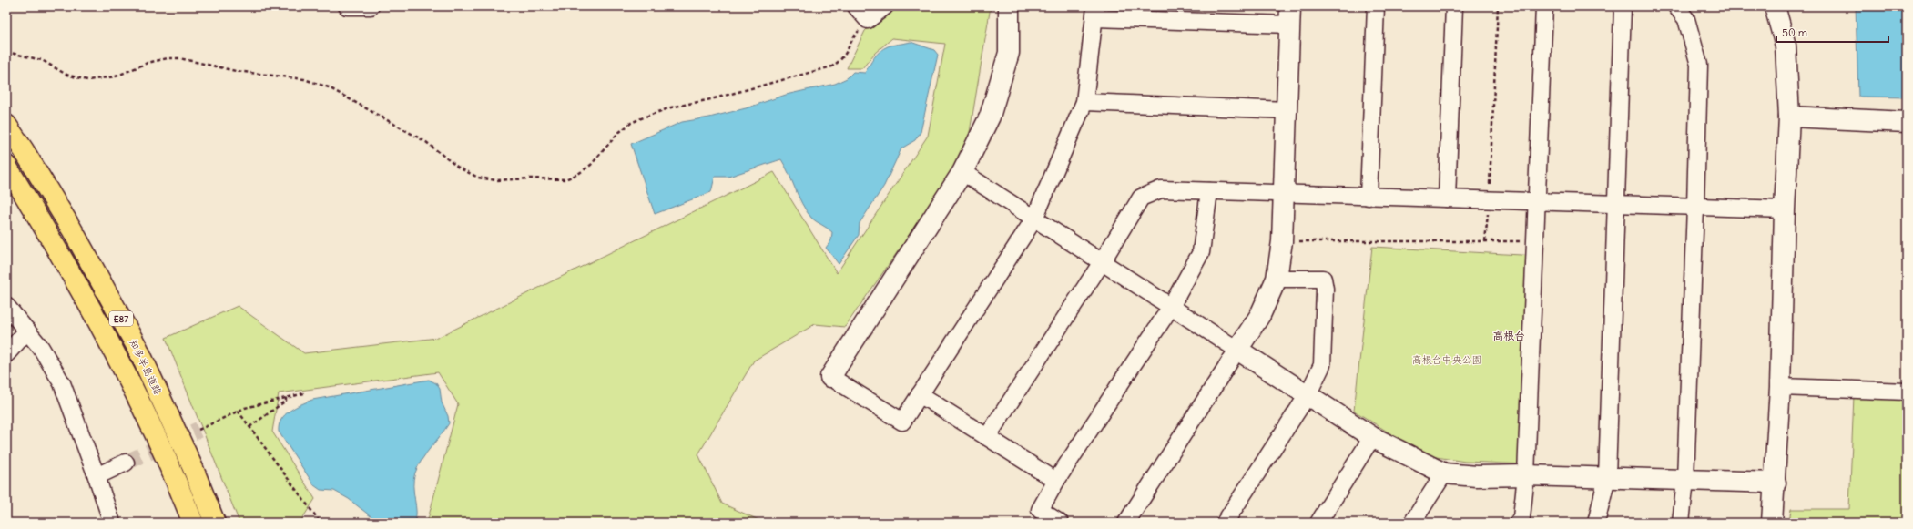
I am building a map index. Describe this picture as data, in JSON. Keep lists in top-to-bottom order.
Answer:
{
  "streets": {
    "highway": ["E87", "知多半島道路"]
  },
  "districts": ["高根台"],
  "parks": ["高根台中央公園"],
  "scale_bar": "50 m"
}
